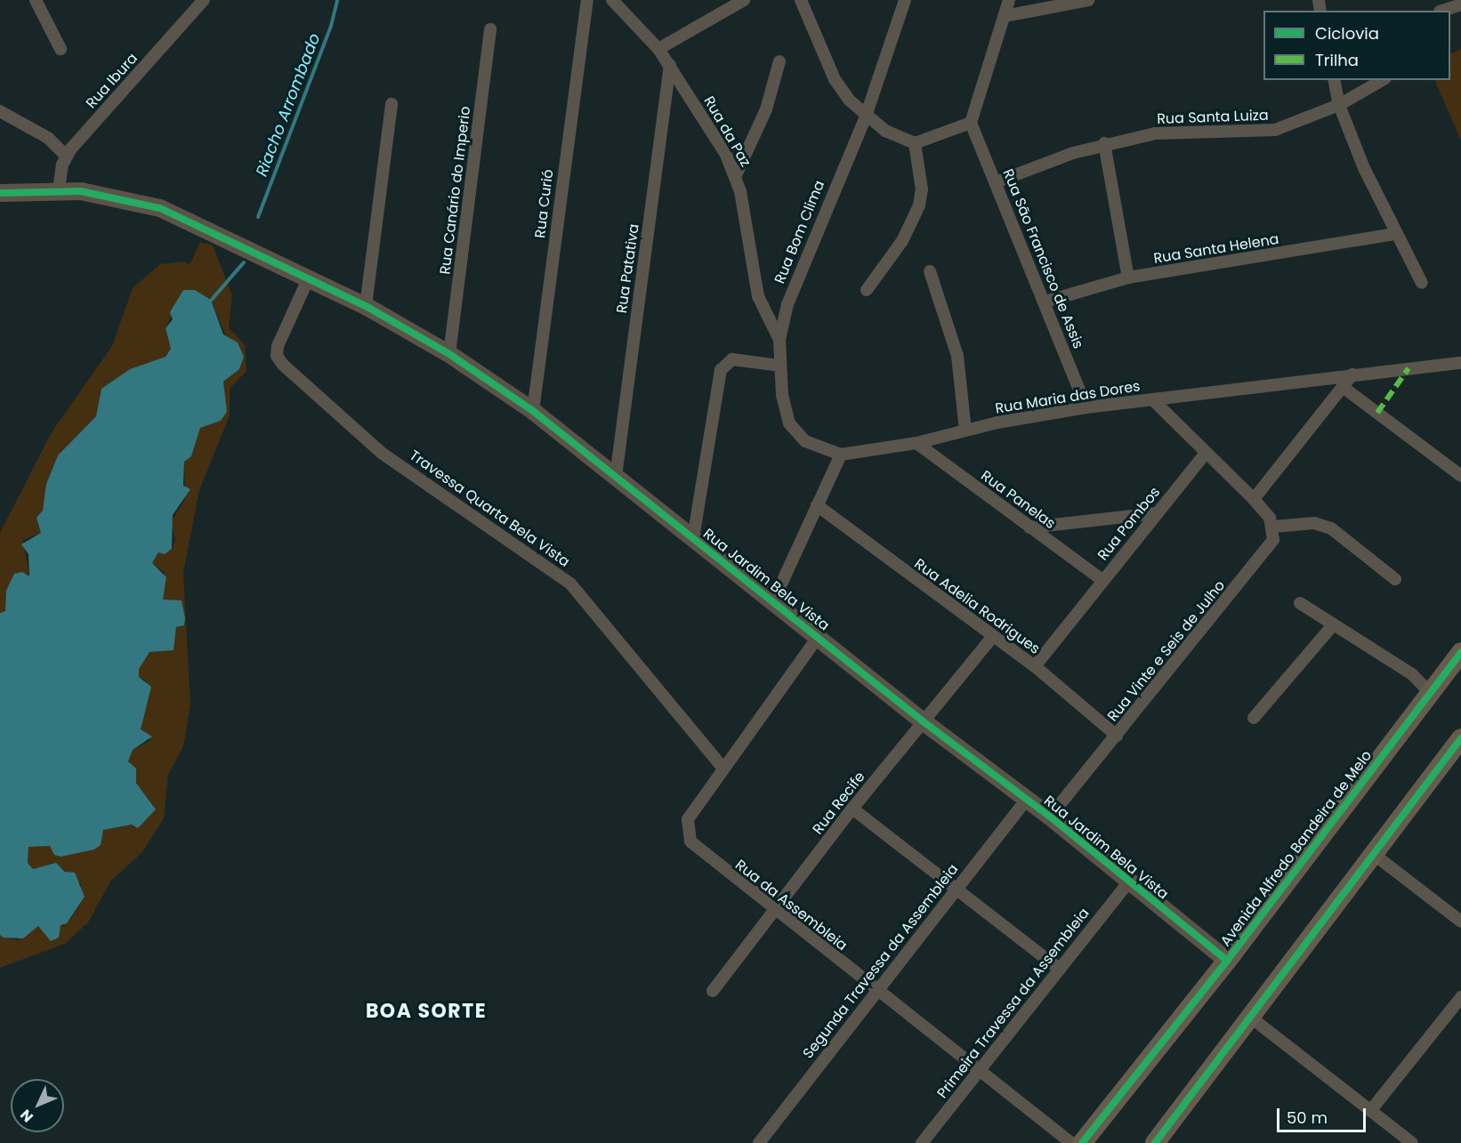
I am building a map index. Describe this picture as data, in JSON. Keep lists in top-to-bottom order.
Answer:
{
  "streets": {
    "highway": ["Avenida Alfredo Bandeira de Melo"],
    "main road": ["Rua Jardim Bela Vista"],
    "street": [
      "Rua Ibura",
      "Rua Santa Luiza",
      "Rua da Paz",
      "Rua Canário do Imperio",
      "Rua Curió",
      "Rua Bom Clima",
      "Rua Santa Helena",
      "Rua São Francisco de Assis",
      "Rua Patativa",
      "Rua Maria das Dores",
      "Rua Panelas",
      "Travessa Quarta Bela Vista",
      "Rua Pombos",
      "Rua Adelia Rodrigues",
      "Rua Vinte e Seis de Julho",
      "Rua Recife",
      "Rua da Assembleia",
      "Segunda Travessa da Assembleia",
      "Primeira Travessa da Assembleia"
    ]
  },
  "crossings": [
    ["Rua Ibura", "Rua Jardim Bela Vista"],
    ["Rua Santa Luiza", "Rua São Francisco de Assis"],
    ["Rua da Paz", "Rua Bom Clima"],
    ["Rua da Paz", "Rua Patativa"],
    ["Rua Canário do Imperio", "Rua Jardim Bela Vista"],
    ["Rua Curió", "Rua Jardim Bela Vista"],
    ["Rua Bom Clima", "Rua Maria das Dores"],
    ["Rua Santa Helena", "Rua São Francisco de Assis"],
    ["Rua São Francisco de Assis", "Rua Maria das Dores"],
    ["Rua Patativa", "Rua Jardim Bela Vista"],
    ["Rua Maria das Dores", "Rua Panelas"],
    ["Rua Panelas", "Rua Pombos"],
    ["Travessa Quarta Bela Vista", "Rua Jardim Bela Vista"],
    ["Travessa Quarta Bela Vista", "Rua da Assembleia"],
    ["Rua Pombos", "Rua Adelia Rodrigues"],
    ["Rua Jardim Bela Vista", "Rua Vinte e Seis de Julho"],
    ["Rua Jardim Bela Vista", "Rua Recife"],
    ["Rua Jardim Bela Vista", "Avenida Alfredo Bandeira de Melo"],
    ["Rua Jardim Bela Vista", "Rua da Assembleia"],
    ["Rua Jardim Bela Vista", "Segunda Travessa da Assembleia"],
    ["Rua Jardim Bela Vista", "Primeira Travessa da Assembleia"],
    ["Rua Adelia Rodrigues", "Rua Vinte e Seis de Julho"],
    ["Rua Adelia Rodrigues", "Rua Recife"],
    ["Rua Recife", "Rua da Assembleia"],
    ["Rua da Assembleia", "Segunda Travessa da Assembleia"],
    ["Rua da Assembleia", "Primeira Travessa da Assembleia"]
  ],
  "districts": ["BOA SORTE"],
  "water": ["Riacho Arrombado"],
  "legend": ["Ciclovia", "Trilha"],
  "scale_bar": "50 m",
  "north": "bottom left"
}
